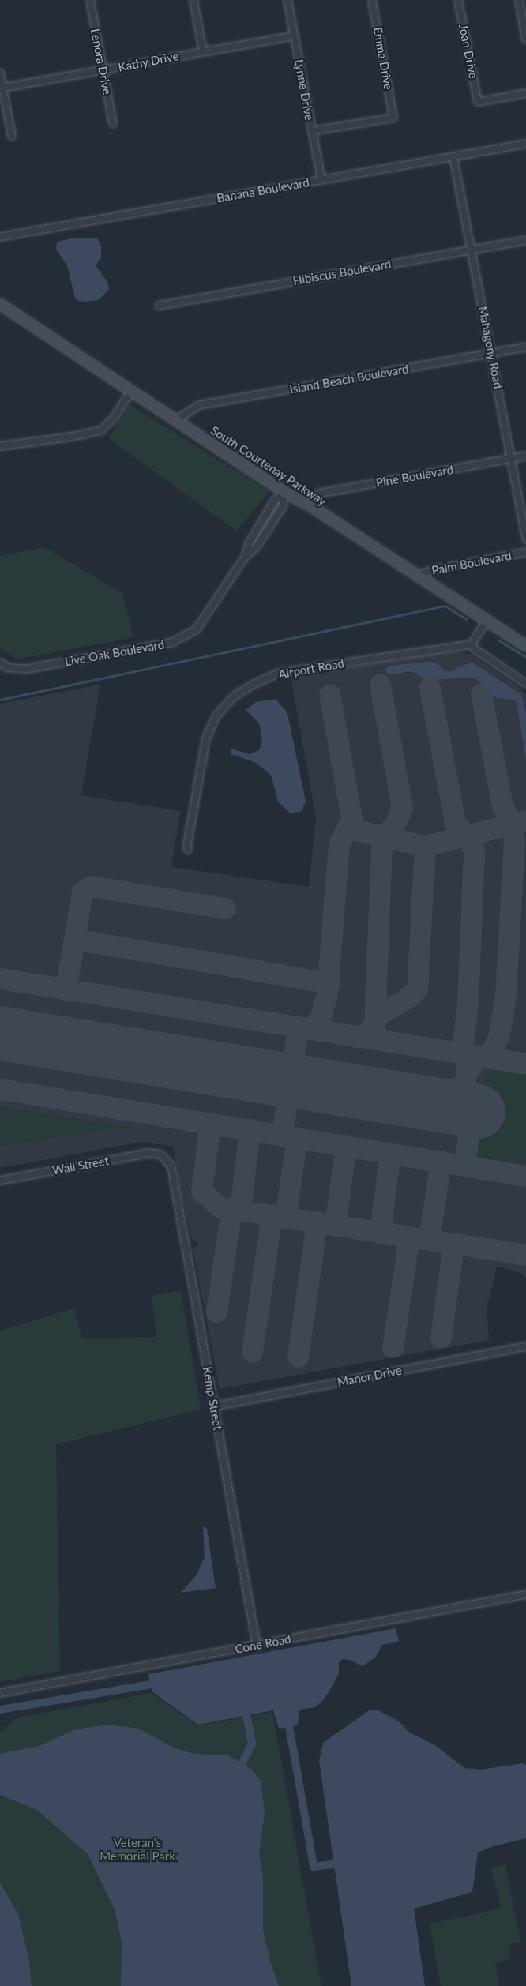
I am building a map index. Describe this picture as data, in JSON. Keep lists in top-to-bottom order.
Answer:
{
  "streets": {
    "main road": ["South Courtenay Parkway"],
    "street": [
      "Joan Drive",
      "Emma Drive",
      "Lenora Drive",
      "Kathy Drive",
      "Lynne Drive",
      "Banana Boulevard",
      "Hibiscus Boulevard",
      "Mahagony Road",
      "Island Beach Boulevard",
      "Pine Boulevard",
      "Palm Boulevard",
      "Live Oak Boulevard",
      "Airport Road",
      "Wall Street",
      "Manor Drive",
      "Kemp Street",
      "Cone Road"
    ]
  },
  "crossings": [
    ["Emma Drive", "Lynne Drive"],
    ["Lenora Drive", "Kathy Drive"],
    ["Kathy Drive", "Lynne Drive"],
    ["Lynne Drive", "Banana Boulevard"],
    ["Banana Boulevard", "Mahagony Road"],
    ["Hibiscus Boulevard", "Mahagony Road"],
    ["Mahagony Road", "Island Beach Boulevard"],
    ["Mahagony Road", "Pine Boulevard"],
    ["Island Beach Boulevard", "South Courtenay Parkway"],
    ["South Courtenay Parkway", "Pine Boulevard"],
    ["South Courtenay Parkway", "Palm Boulevard"],
    ["South Courtenay Parkway", "Live Oak Boulevard"],
    ["Wall Street", "Kemp Street"],
    ["Manor Drive", "Kemp Street"],
    ["Kemp Street", "Cone Road"]
  ],
  "parks": ["Veteran's Memorial Park"]
}
